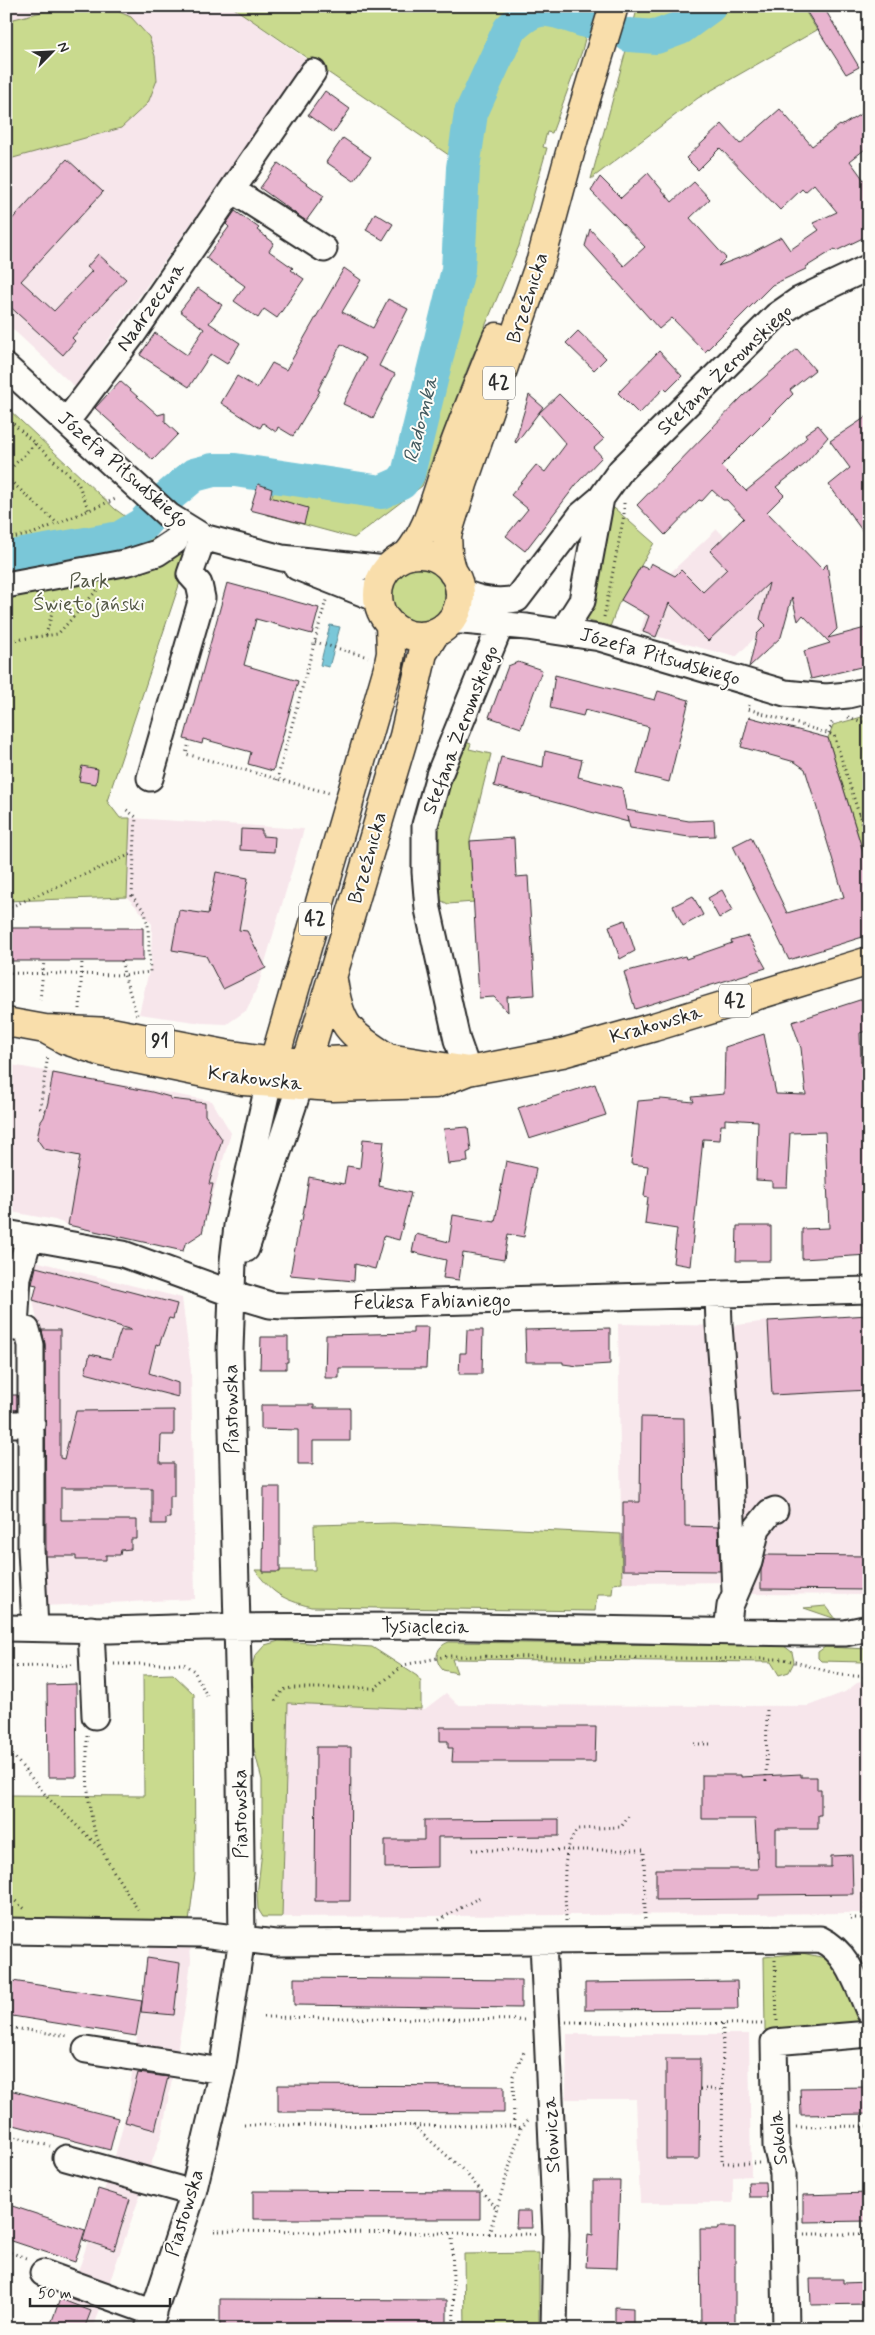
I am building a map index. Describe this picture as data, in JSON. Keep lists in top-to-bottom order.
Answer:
{
  "streets": {
    "main road": [
      "Brzeźnicka",
      "42",
      "Krakowska",
      "91"
    ],
    "street": [
      "Nadrzeczna",
      "Stefana Żeromskiego",
      "Józefa Piłsudskiego",
      "Feliksa Fabianiego",
      "Piastowska",
      "Tysiąclecia",
      "Słowicza",
      "Sokola"
    ]
  },
  "crossings": [
    ["Brzeźnicka", "42"],
    ["Brzeźnicka", "Józefa Piłsudskiego"],
    ["Brzeźnicka", "Krakowska"],
    ["Brzeźnicka", "Piastowska"],
    ["Nadrzeczna", "Józefa Piłsudskiego"],
    ["Stefana Żeromskiego", "Józefa Piłsudskiego"],
    ["Stefana Żeromskiego", "Krakowska"],
    ["42", "Józefa Piłsudskiego"],
    ["Krakowska", "Piastowska"],
    ["Feliksa Fabianiego", "Piastowska"],
    ["Piastowska", "Tysiąclecia"]
  ],
  "water": ["Radomka"],
  "parks": ["Park Świętojański"],
  "scale_bar": "50 m",
  "north": "top right"
}
